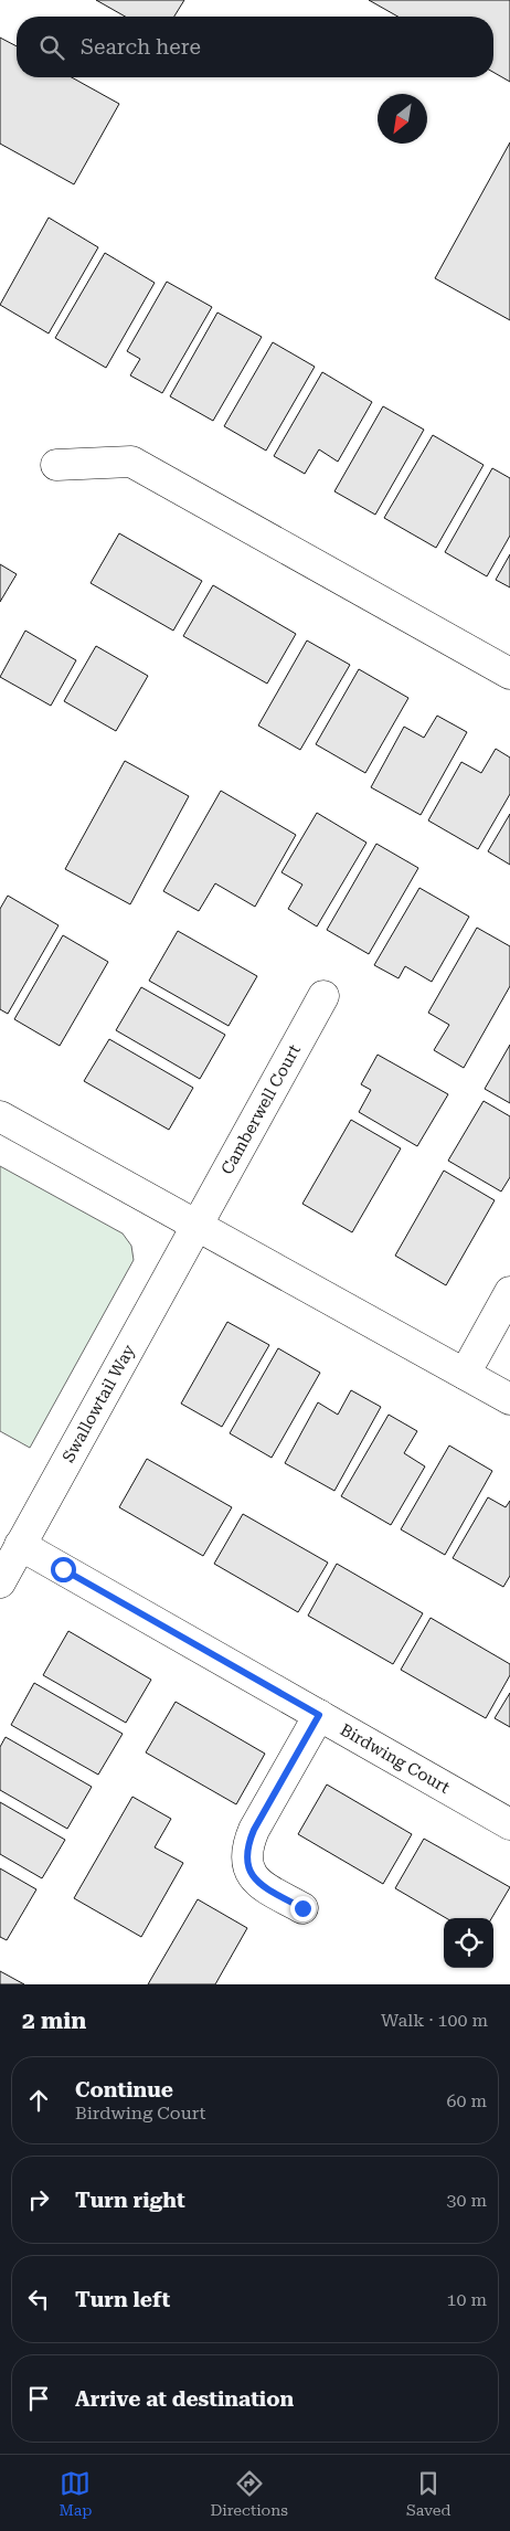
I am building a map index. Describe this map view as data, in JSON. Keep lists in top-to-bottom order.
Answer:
{
  "streets": {
    "street": ["Camberwell Court", "Swallowtail Way", "Birdwing Court"]
  },
  "crossings": [
    ["Camberwell Court", "Swallowtail Way"],
    ["Swallowtail Way", "Birdwing Court"]
  ],
  "north": "bottom left",
  "page": {
    "search": "Search here",
    "heading": ["2 min", "Walk · 100 m"],
    "list": [
      ["Continue", "Birdwing Court", "60 m"],
      ["Turn right", "30 m"],
      ["Turn left", "10 m"],
      "Arrive at destination"
    ],
    "nav": ["Map", "Directions", "Saved"]
  }
}
